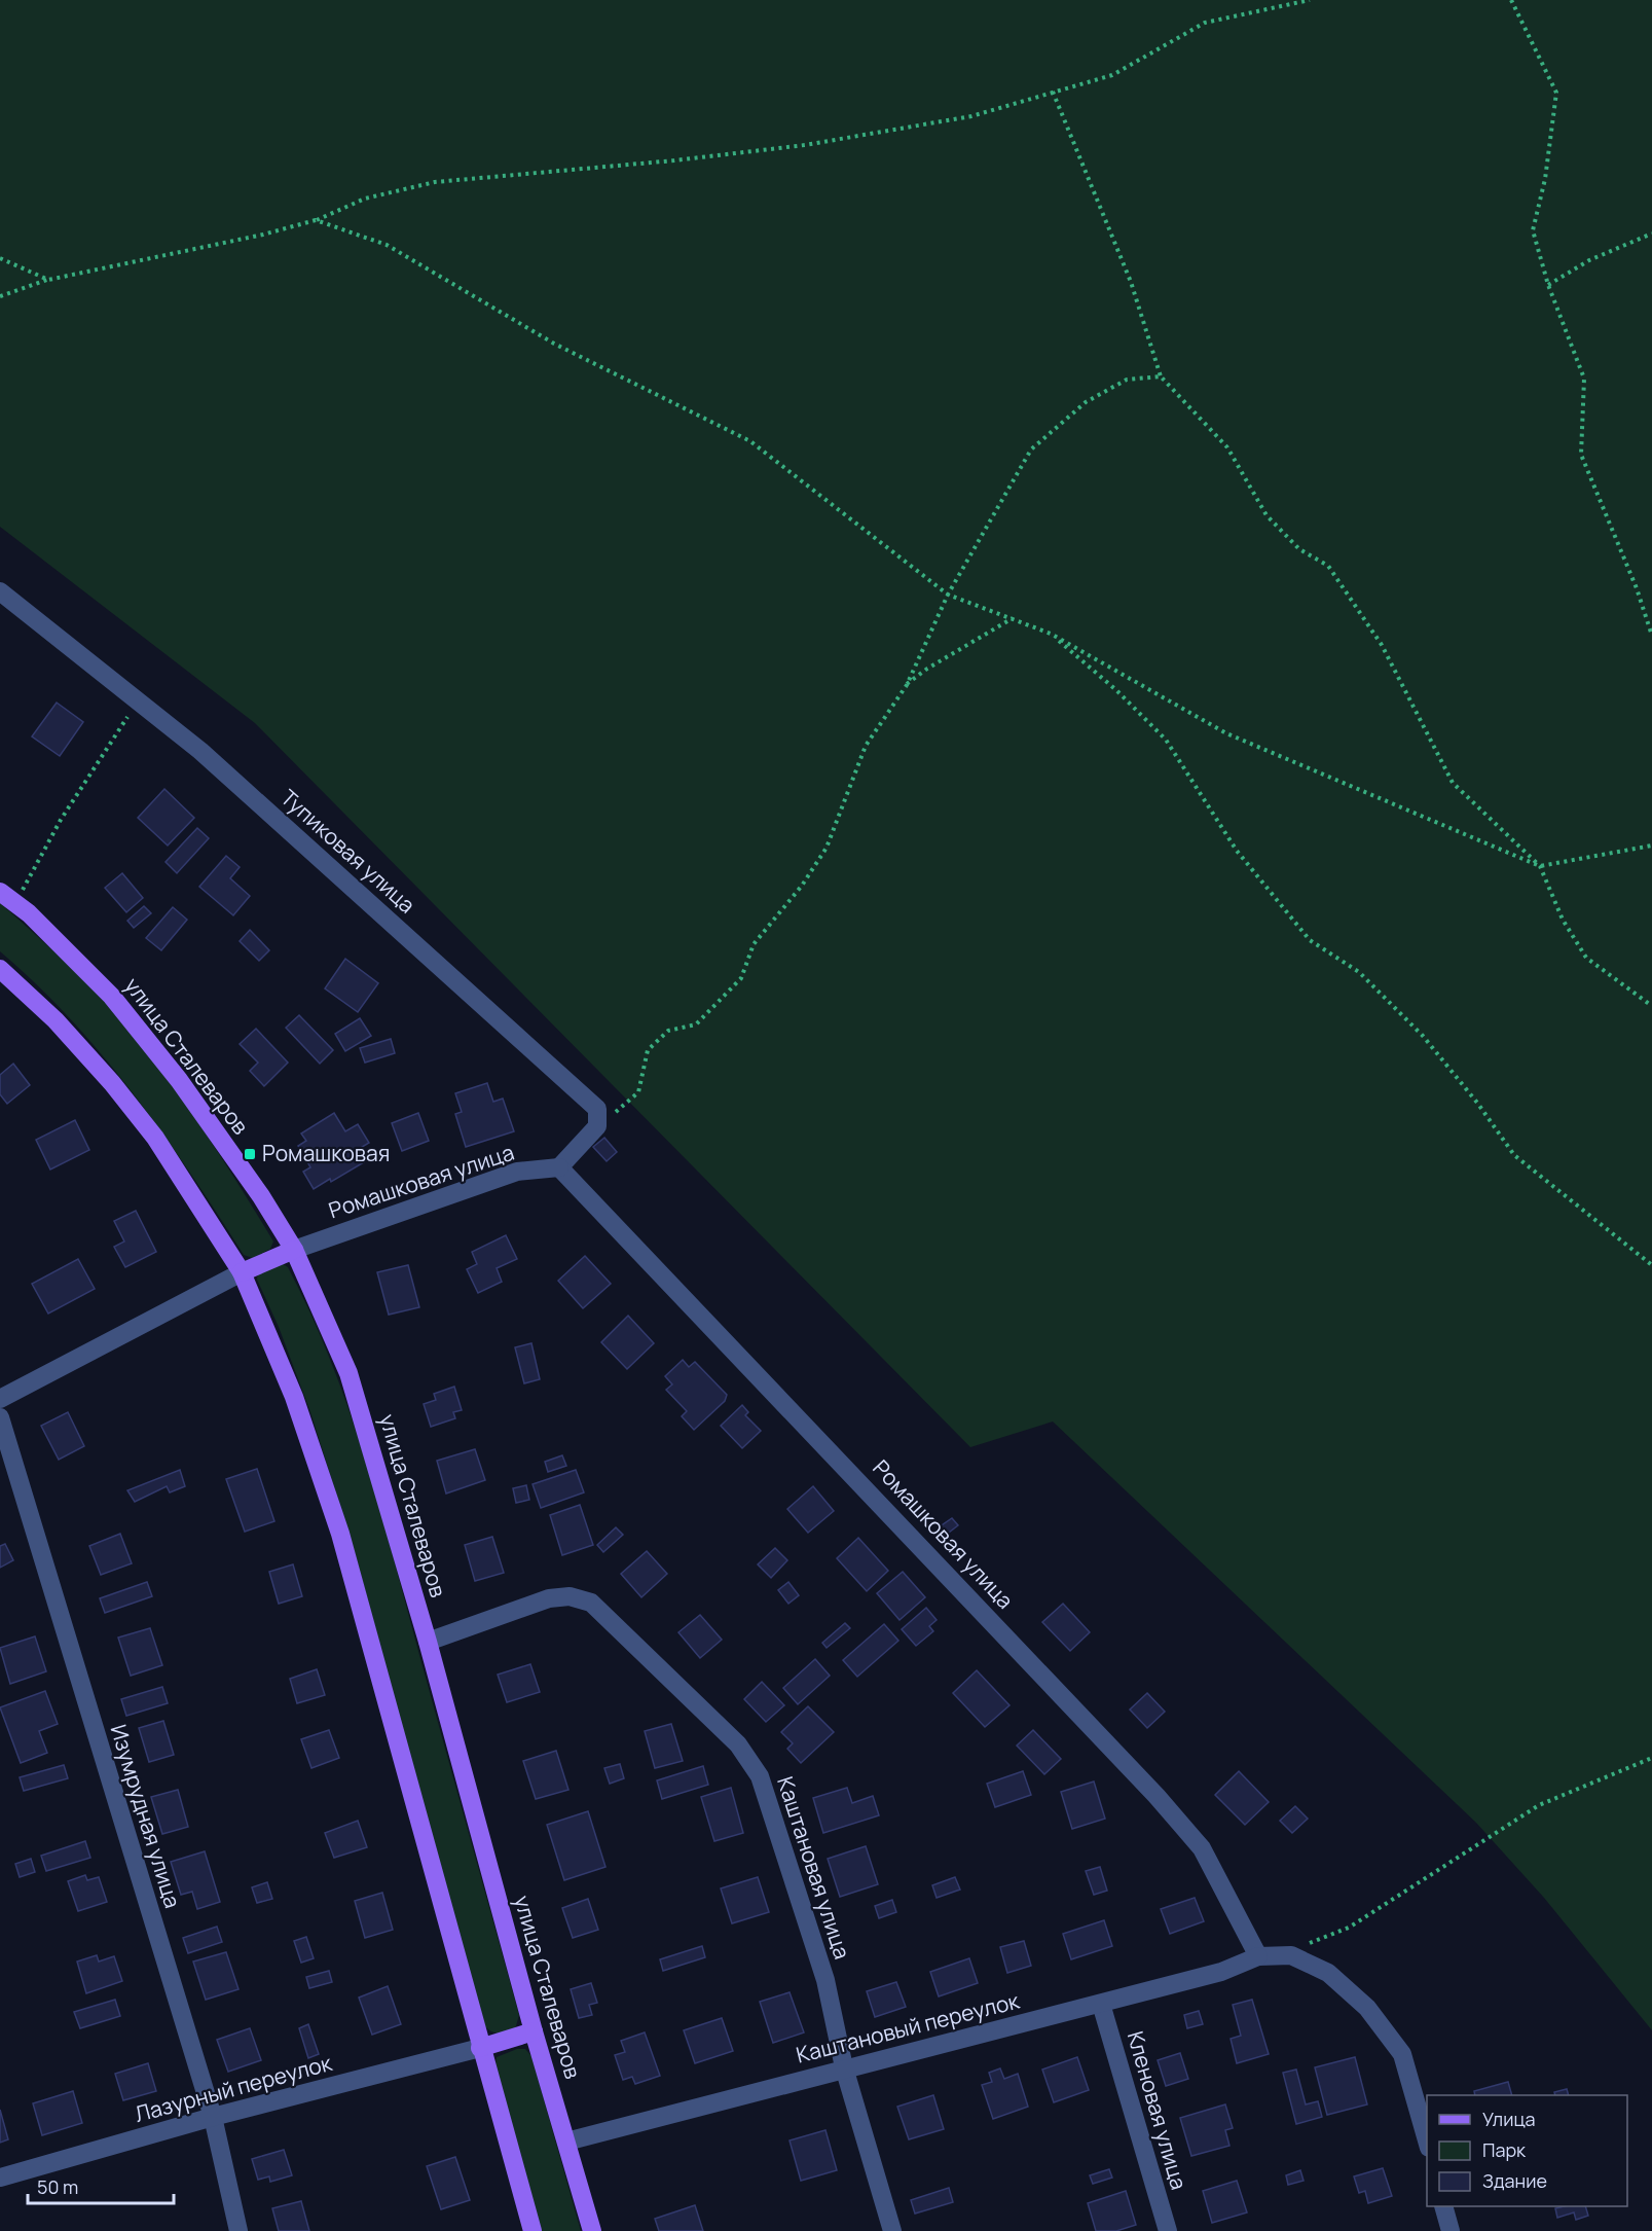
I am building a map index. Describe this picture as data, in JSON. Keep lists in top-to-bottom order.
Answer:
{
  "streets": {
    "main road": ["улица Сталеваров"],
    "street": [
      "Тупиковая улица",
      "Ромашковая улица",
      "Изумрудная улица",
      "Каштановая улица",
      "Каштановый переулок",
      "Лазурный переулок",
      "Кленовая улица"
    ]
  },
  "crossings": [
    ["улица Сталеваров", "Ромашковая улица"],
    ["улица Сталеваров", "Каштановая улица"],
    ["улица Сталеваров", "Каштановый переулок"],
    ["Ромашковая улица", "Каштановый переулок"],
    ["Изумрудная улица", "Лазурный переулок"],
    ["Каштановая улица", "Каштановый переулок"],
    ["Каштановый переулок", "Кленовая улица"]
  ],
  "places": {
    "transit": ["Ромашковая"]
  },
  "legend": ["Улица", "Парк", "Здание"],
  "scale_bar": "50 m"
}
